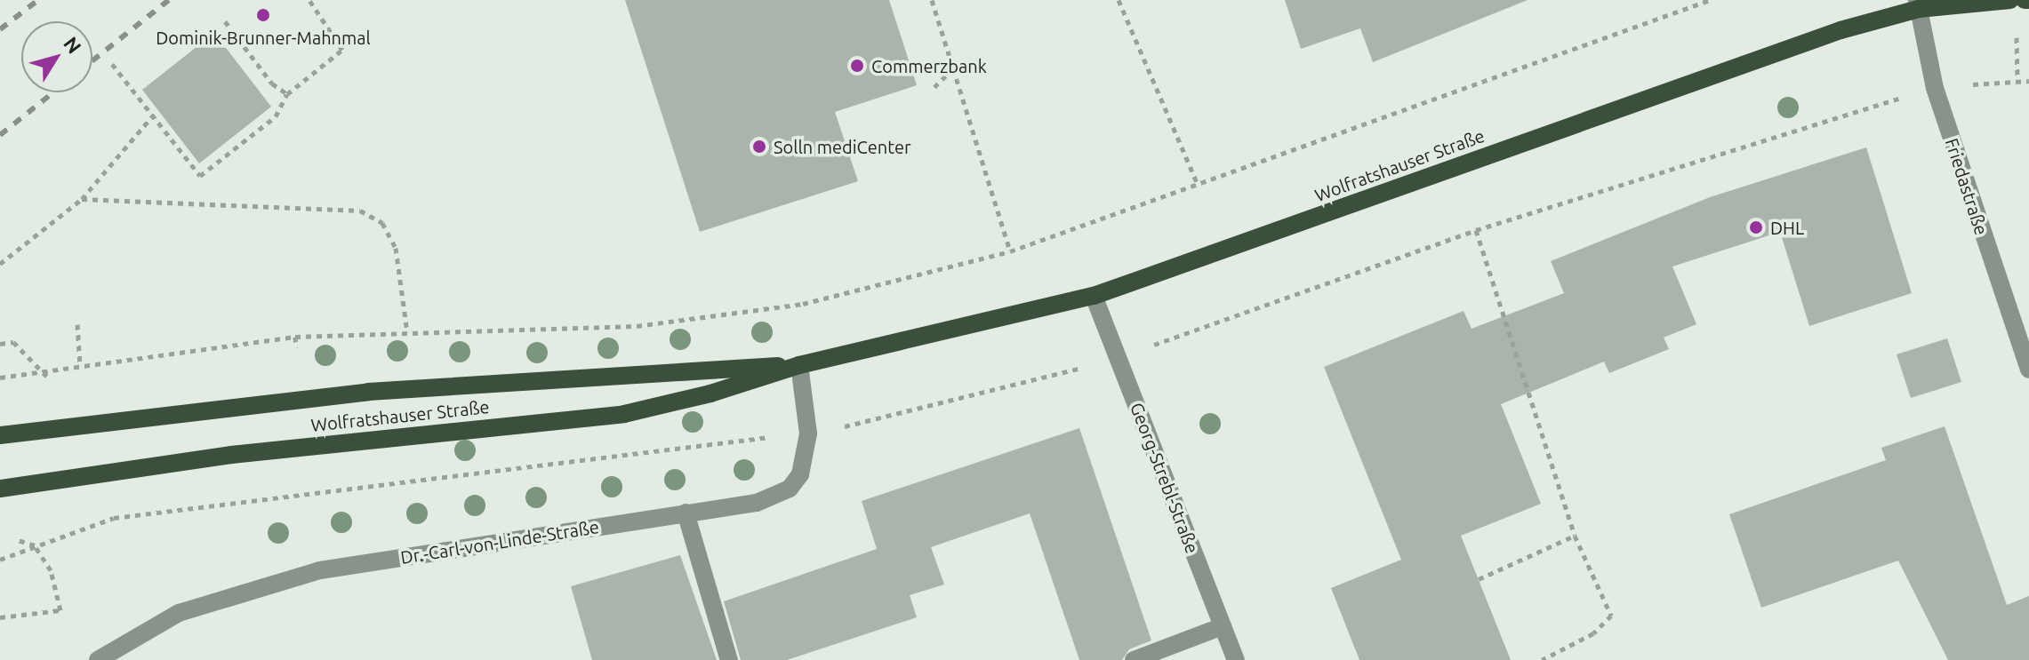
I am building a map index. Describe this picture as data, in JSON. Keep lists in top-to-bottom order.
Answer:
{
  "streets": {
    "main road": ["Wolfratshauser Straße"],
    "street": ["Friedastraße", "Georg-Strebl-Straße", "Dr.-Carl-von-Linde-Straße"]
  },
  "crossings": [
    ["Wolfratshauser Straße", "Friedastraße"],
    ["Wolfratshauser Straße", "Georg-Strebl-Straße"],
    ["Wolfratshauser Straße", "Dr.-Carl-von-Linde-Straße"]
  ],
  "places": [
    "Dominik-Brunner-Mahnmal",
    "Commerzbank",
    "Solln mediCenter",
    "DHL"
  ],
  "north": "top right"
}
